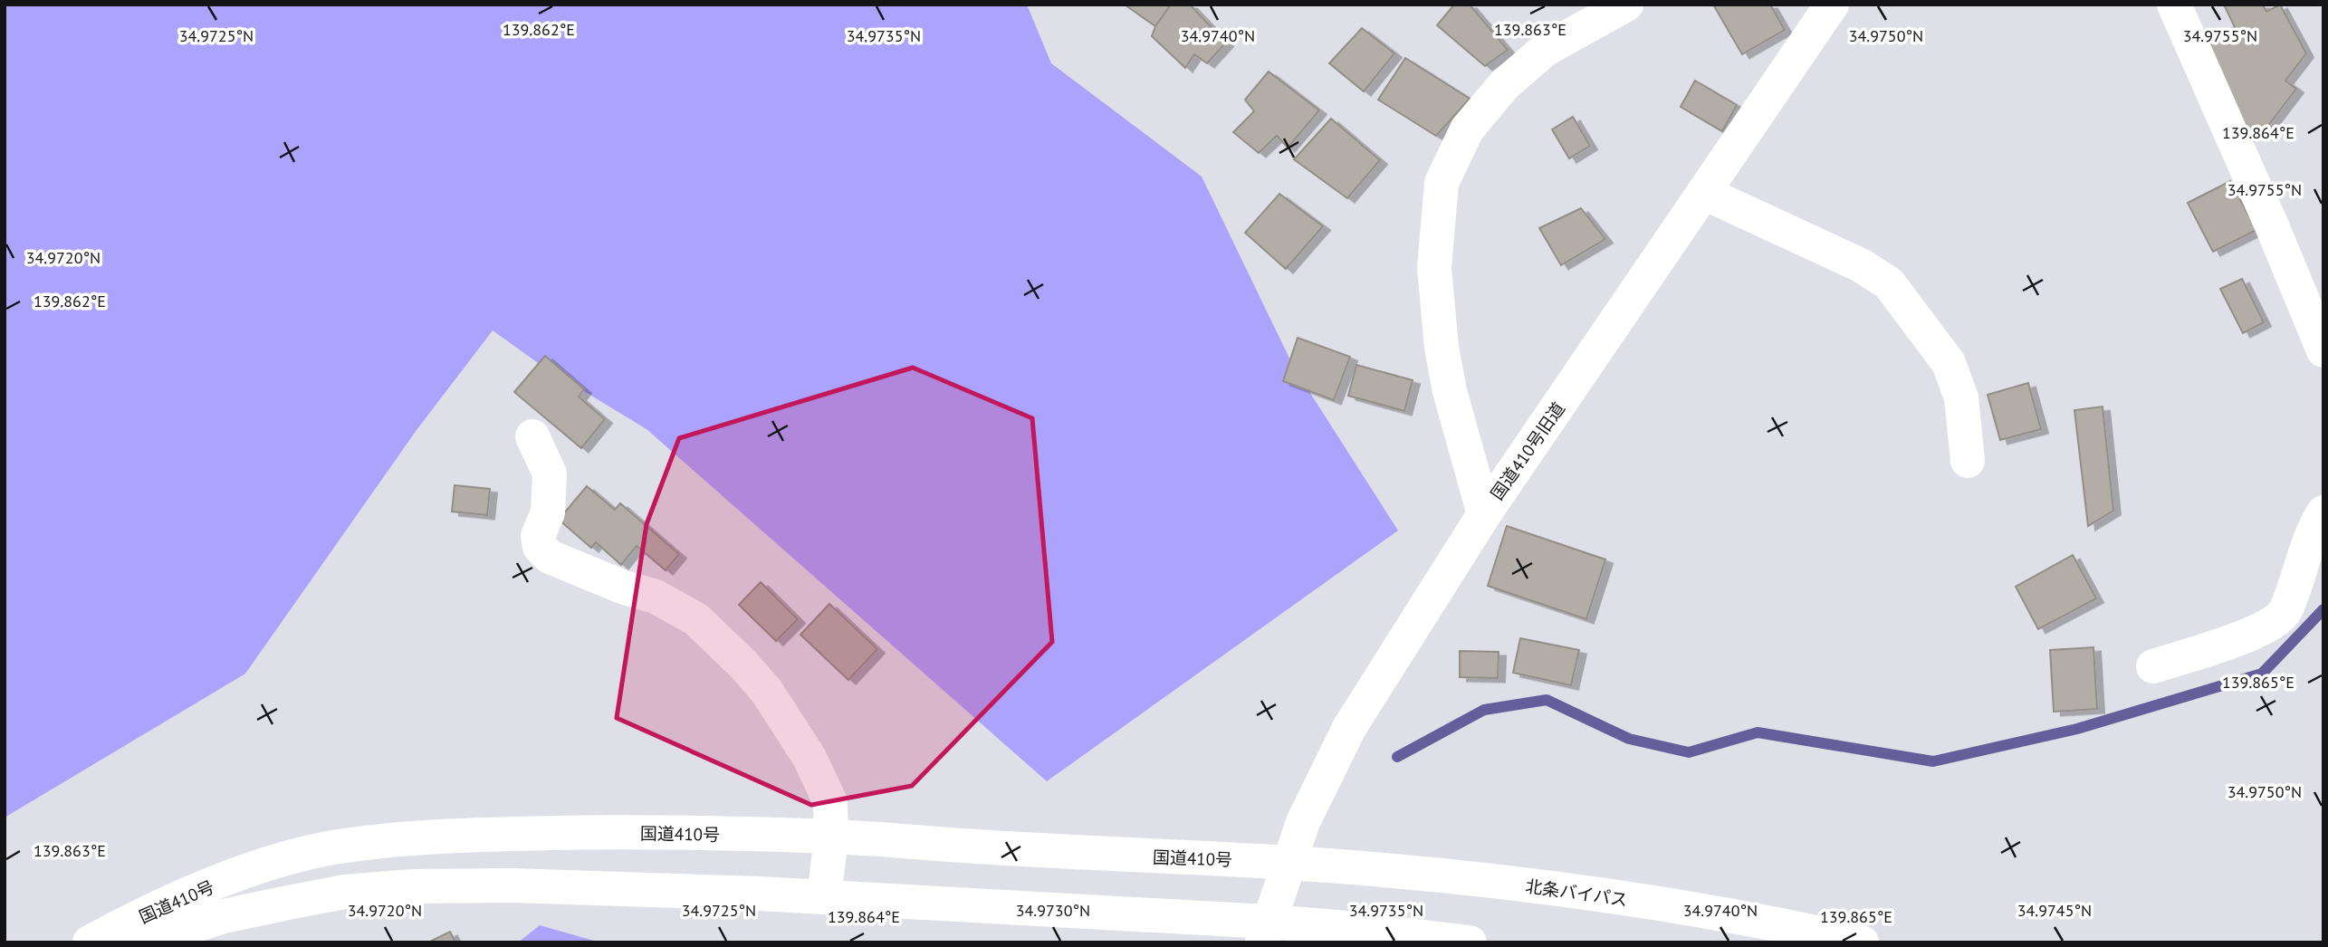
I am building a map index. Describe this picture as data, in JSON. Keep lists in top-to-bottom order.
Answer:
{
  "streets": {
    "main road": ["国道410号旧道", "国道410号", "北条バイパス"]
  },
  "crossings": [
    ["国道410号旧道", "国道410号"],
    ["国道410号旧道", "北条バイパス"],
    ["国道410号", "北条バイパス"]
  ],
  "coordinates": [
    "139.862°E",
    "139.863°E",
    "34.9725°N",
    "34.9735°N",
    "34.9740°N",
    "34.9750°N",
    "34.9755°N",
    "139.864°E",
    "34.9720°N",
    "139.865°E",
    "34.9730°N",
    "34.9745°N"
  ]
}
